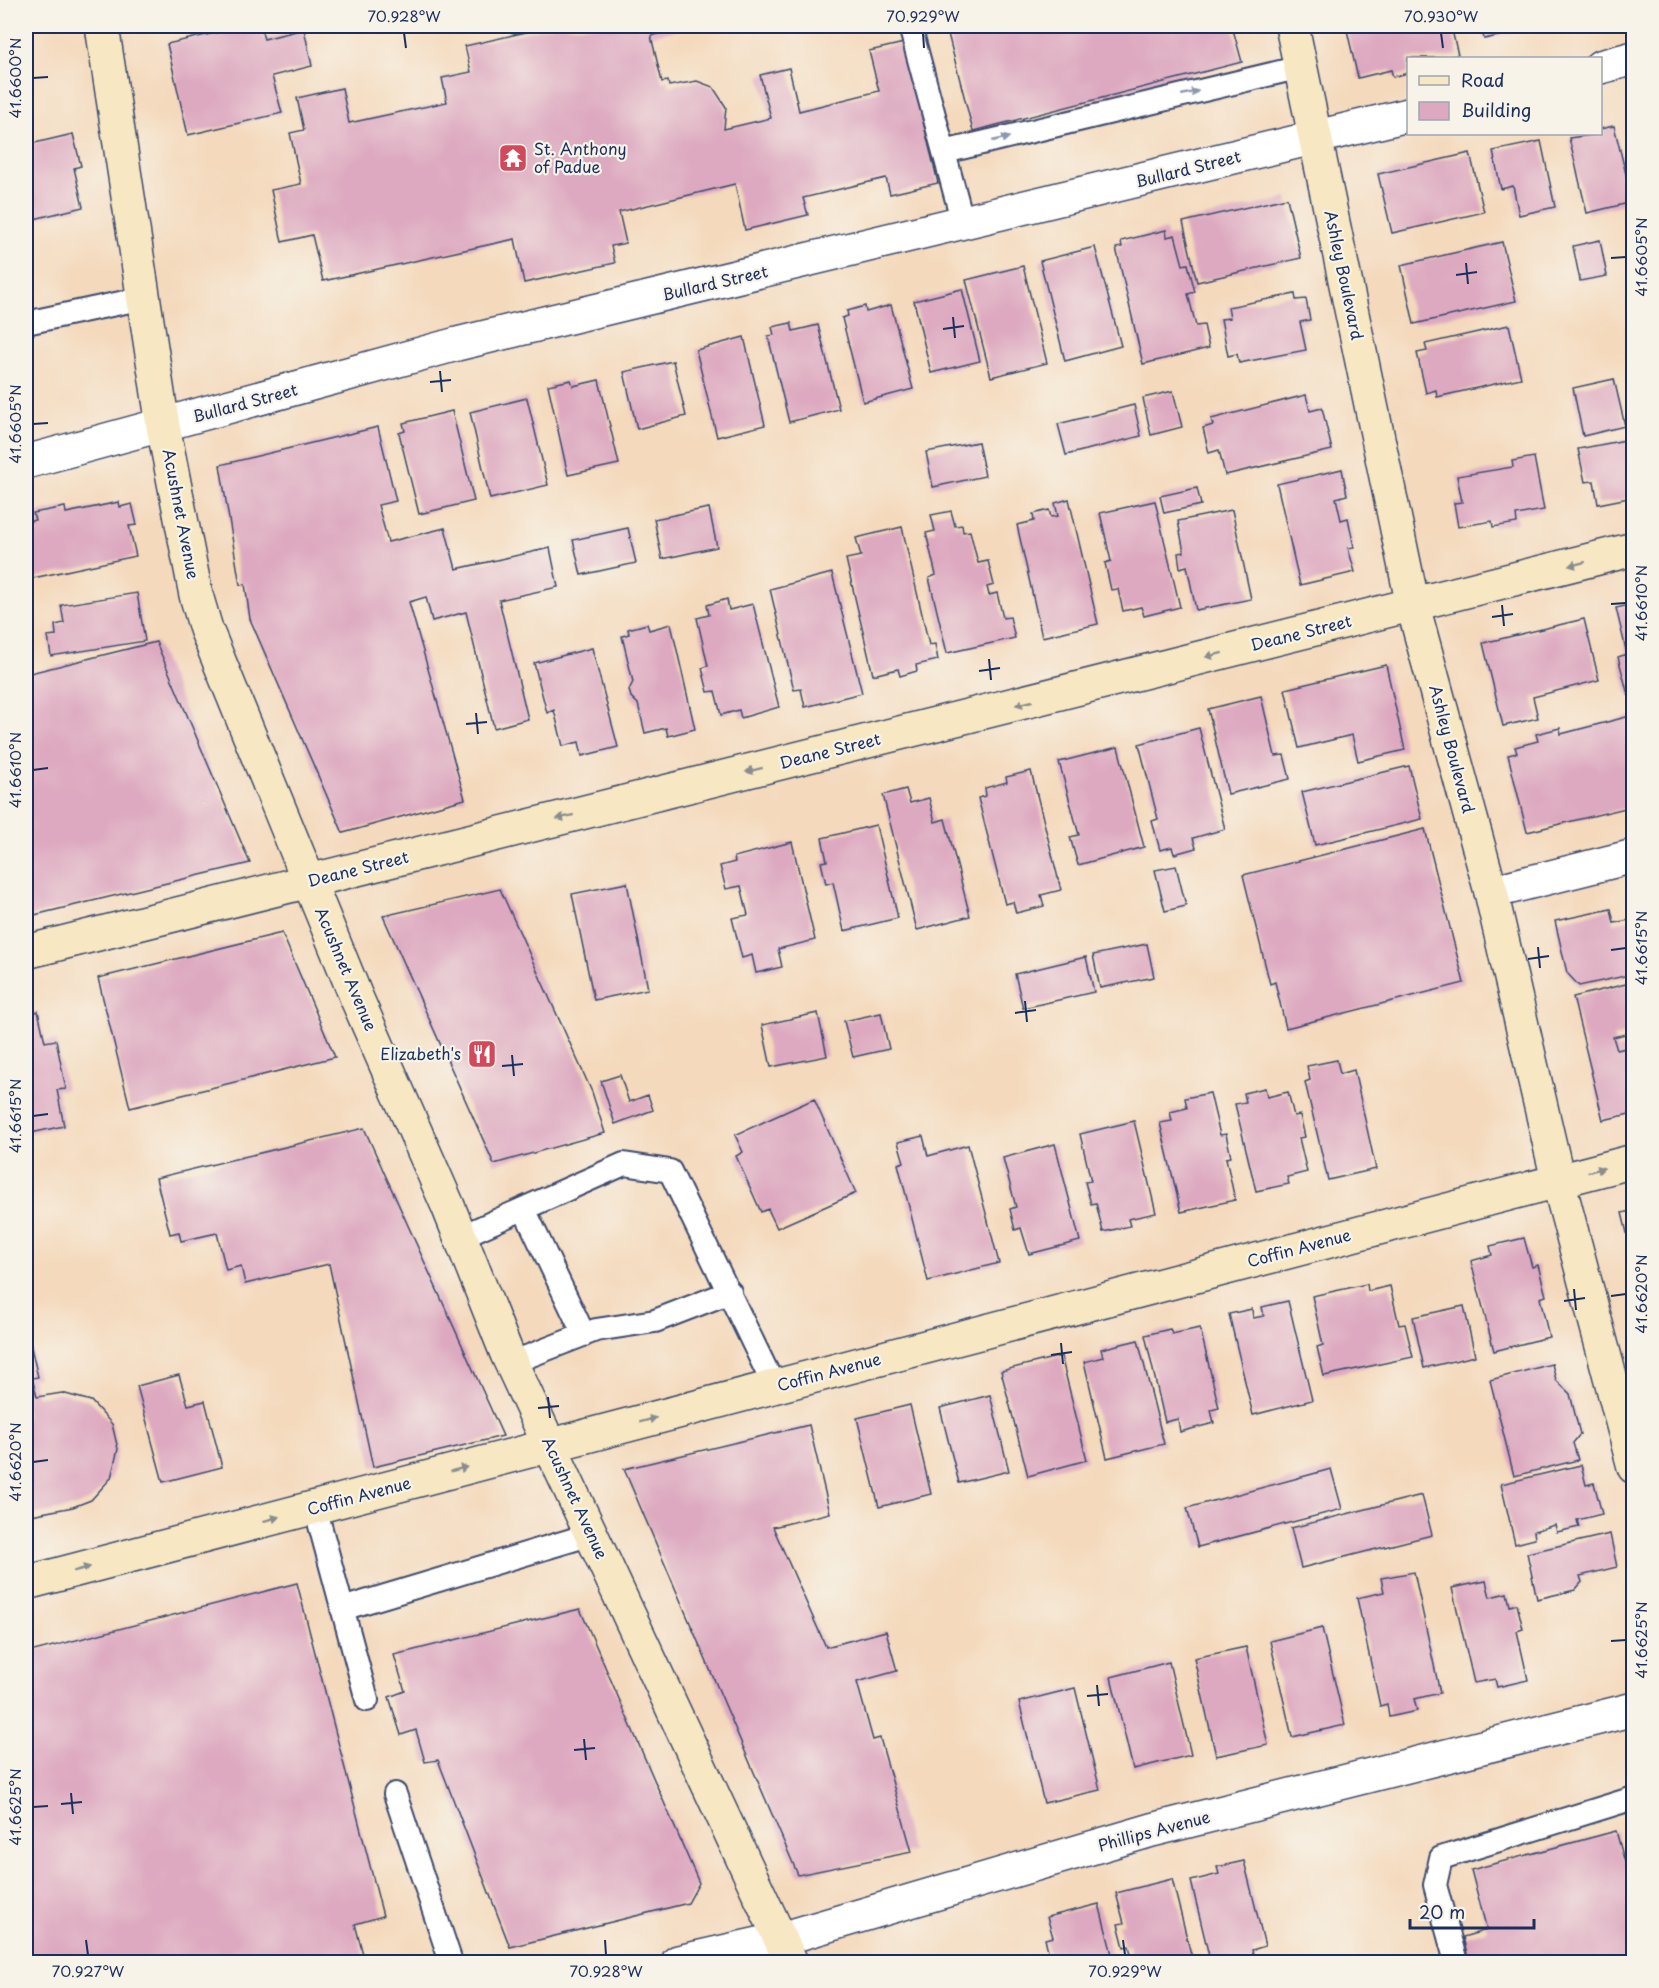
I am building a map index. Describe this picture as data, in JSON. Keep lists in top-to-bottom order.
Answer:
{
  "streets": {
    "main road": [
      "Ashley Boulevard",
      "Acushnet Avenue",
      "Deane Street",
      "Coffin Avenue"
    ],
    "street": ["Bullard Street", "Phillips Avenue"]
  },
  "crossings": [
    ["Bullard Street", "Ashley Boulevard"],
    ["Bullard Street", "Acushnet Avenue"],
    ["Ashley Boulevard", "Deane Street"],
    ["Ashley Boulevard", "Coffin Avenue"],
    ["Acushnet Avenue", "Deane Street"],
    ["Acushnet Avenue", "Coffin Avenue"],
    ["Acushnet Avenue", "Phillips Avenue"]
  ],
  "one_way": ["Deane Street", "Coffin Avenue"],
  "places": {
    "temple": ["St. Anthony of Padue"],
    "restaurant": ["Elizabeth's"]
  },
  "legend": ["Road", "Building"],
  "scale_bar": "20 m",
  "coordinates": [
    "70.928°W",
    "70.929°W",
    "70.930°W",
    "41.6600°N",
    "41.6605°N",
    "41.6610°N",
    "41.6615°N",
    "41.6620°N",
    "41.6625°N",
    "70.927°W"
  ]
}
